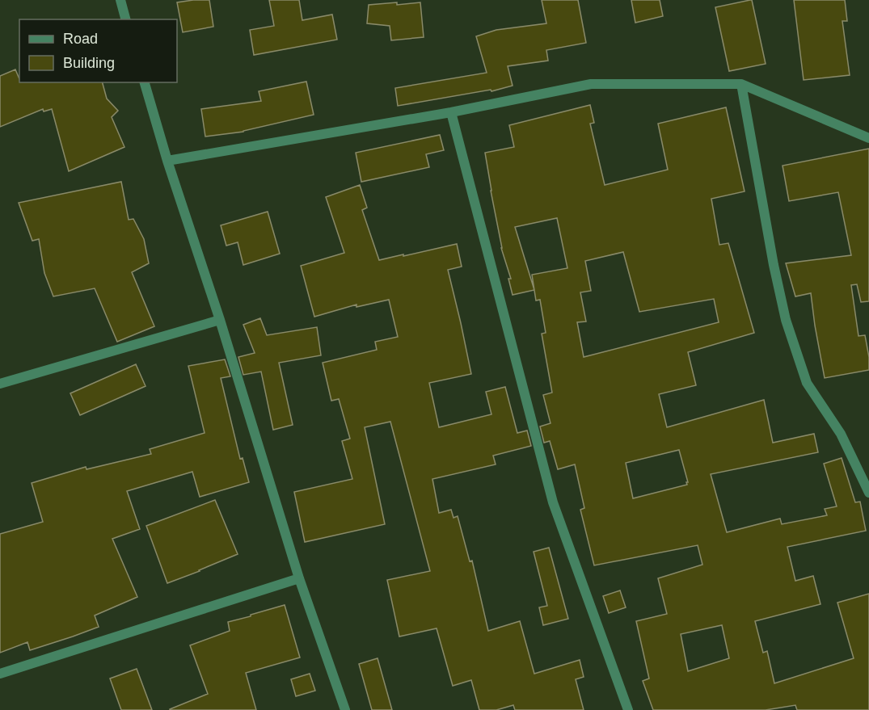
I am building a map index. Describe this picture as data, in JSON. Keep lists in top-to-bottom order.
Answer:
{
  "legend": ["Road", "Building"]
}
